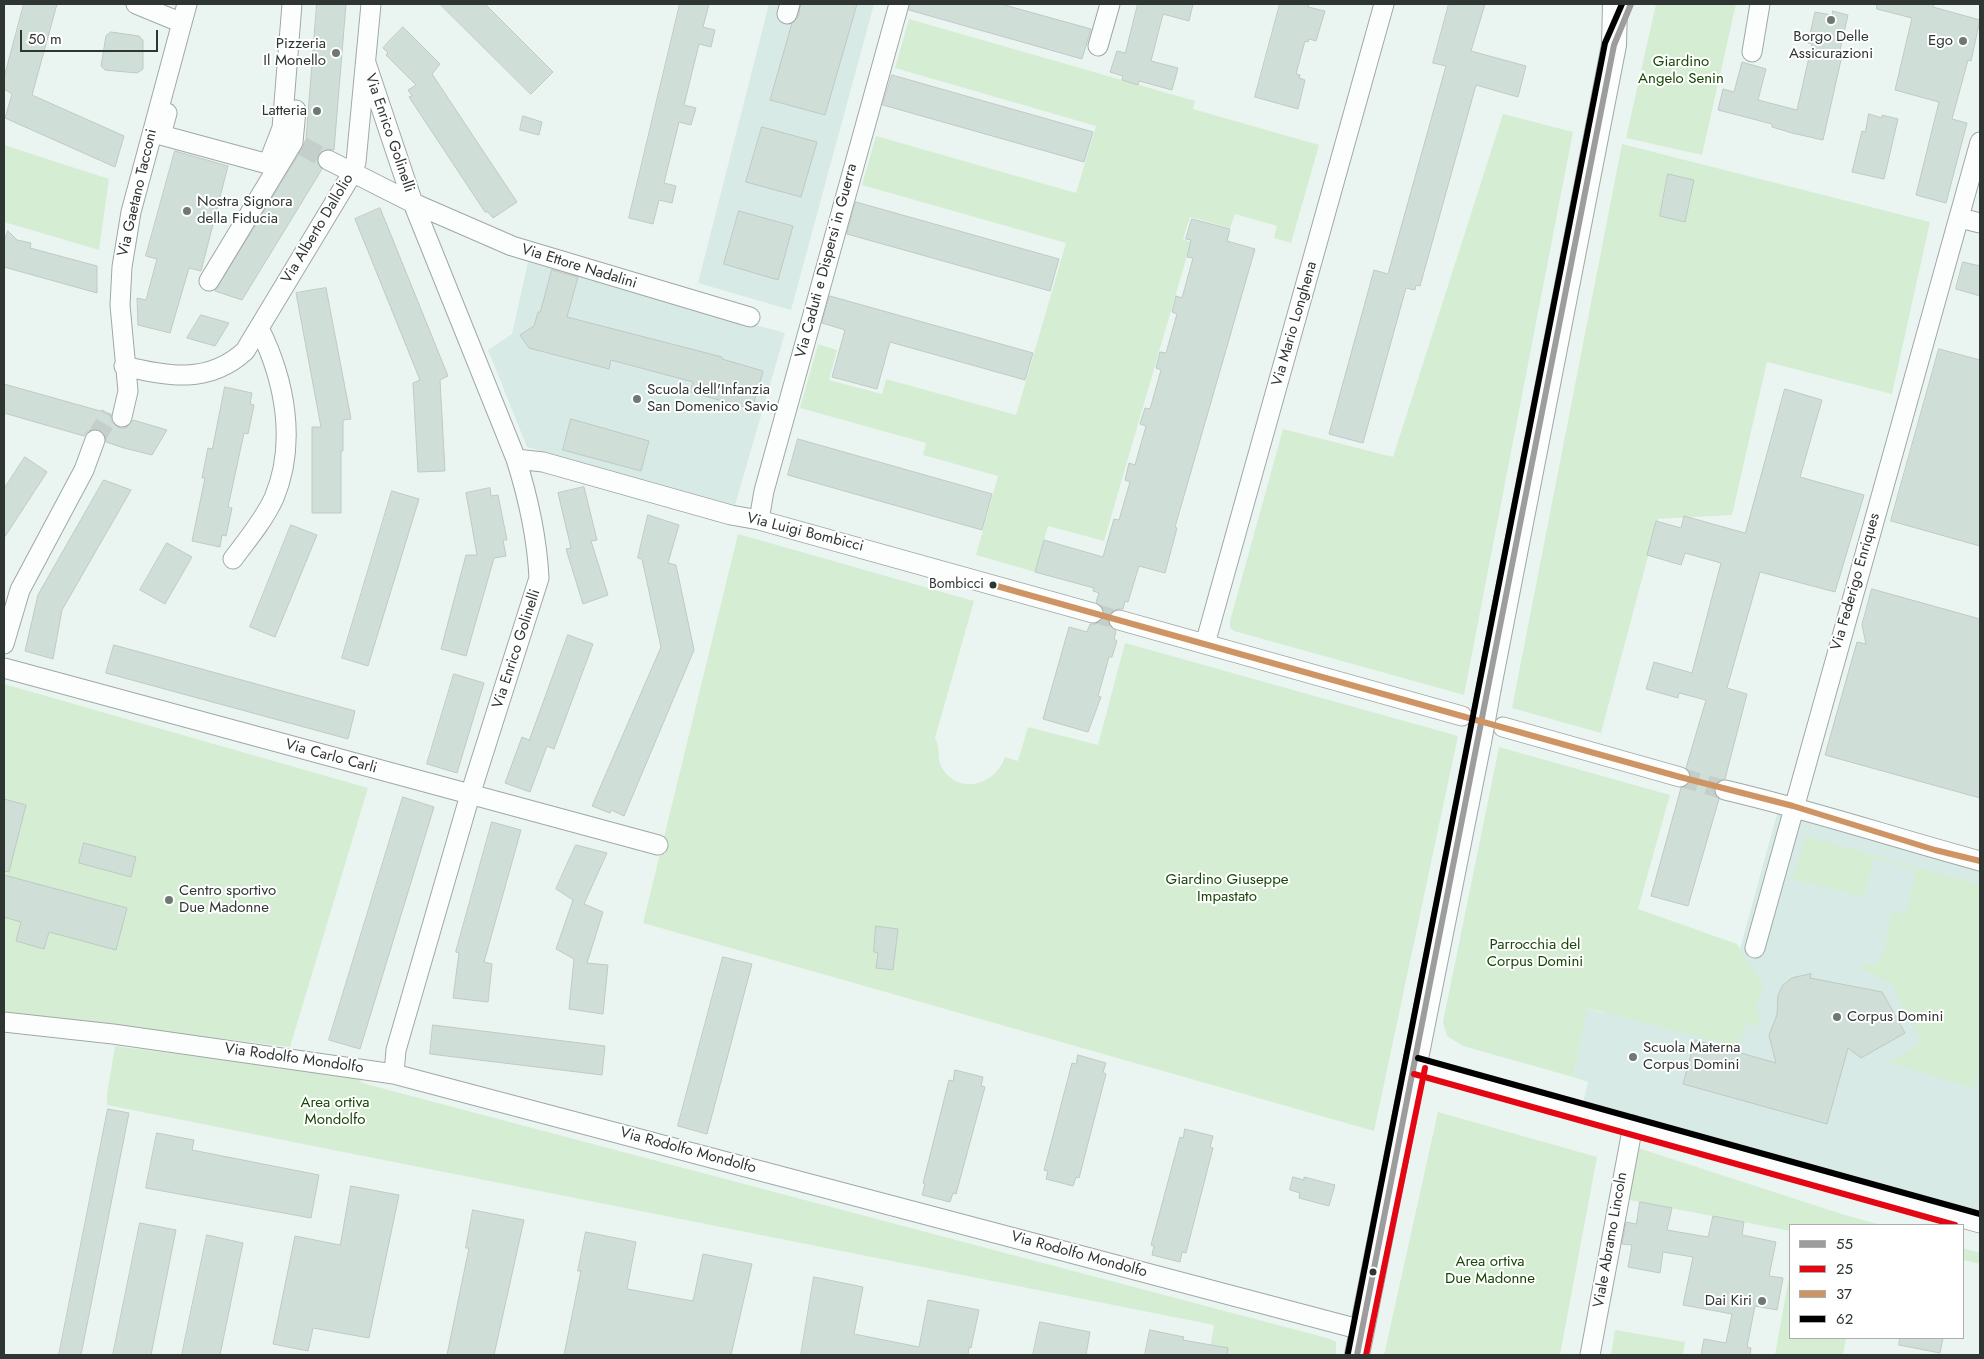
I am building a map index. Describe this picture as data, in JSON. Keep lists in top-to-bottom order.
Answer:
{
  "streets": {
    "street": [
      "Via Enrico Golinelli",
      "Via Gaetano Tacconi",
      "Via Alberto Dallolio",
      "Via Caduti e Dispersi in Guerra",
      "Via Ettore Nadalini",
      "Via Mario Longhena",
      "Via Luigi Bombicci",
      "Via Federigo Enriques",
      "Via Carlo Carli",
      "Via Rodolfo Mondolfo",
      "Viale Abramo Lincoln"
    ]
  },
  "crossings": [
    ["Via Enrico Golinelli", "Via Alberto Dallolio"],
    ["Via Enrico Golinelli", "Via Ettore Nadalini"],
    ["Via Enrico Golinelli", "Via Luigi Bombicci"],
    ["Via Enrico Golinelli", "Via Carlo Carli"],
    ["Via Enrico Golinelli", "Via Rodolfo Mondolfo"],
    ["Via Gaetano Tacconi", "Via Alberto Dallolio"],
    ["Via Caduti e Dispersi in Guerra", "Via Luigi Bombicci"]
  ],
  "parks": [
    "Giardino Angelo Senin",
    "Giardino Giuseppe Impastato",
    "Parrocchia del Corpus Domini",
    "Area ortiva Mondolfo",
    "Area ortiva Due Madonne"
  ],
  "places": [
    "Borgo Delle Assicurazioni",
    "Ego",
    "Pizzeria Il Monello",
    "Latteria",
    "Nostra Signora della Fiducia",
    "Scuola dell'Infanzia San Domenico Savio",
    "Bombicci",
    "Centro sportivo Due Madonne",
    "Corpus Domini",
    "Scuola Materna Corpus Domini",
    "Dai Kiri"
  ],
  "lines": [
    "transit line 55",
    "transit line 62",
    "transit line 37",
    "transit line 25"
  ],
  "legend": [
    "55",
    "25",
    "37",
    "62"
  ],
  "scale_bar": "50 m"
}
